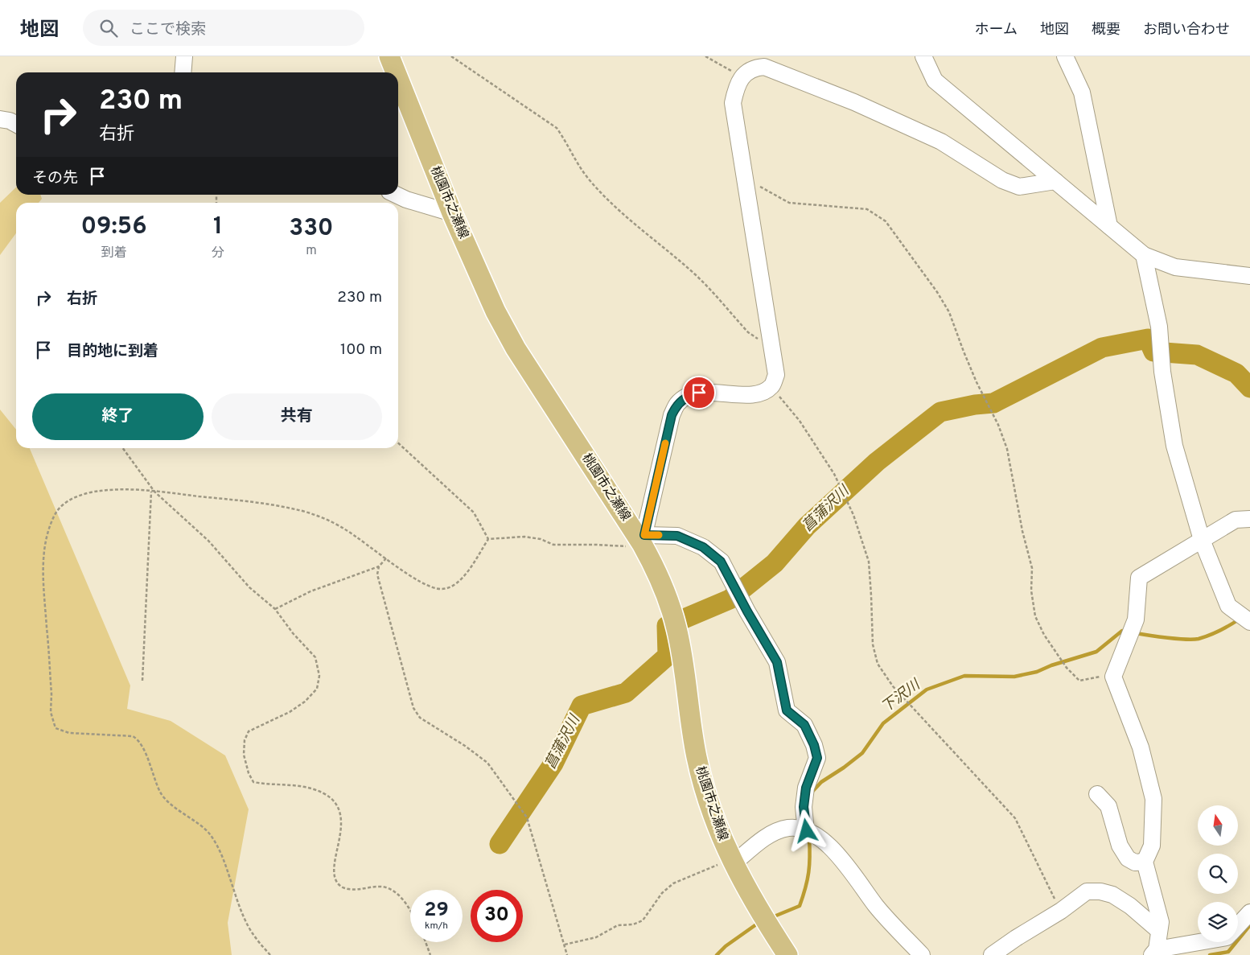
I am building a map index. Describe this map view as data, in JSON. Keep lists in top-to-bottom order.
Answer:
{
  "streets": {
    "main road": ["桃園市之瀬線"]
  },
  "water": ["菖蒲沢川", "下沢川"],
  "north": "top",
  "page": {
    "header": "地図",
    "search": "ここで検索",
    "nav": [
      "ホーム",
      "地図",
      "概要",
      "お問い合わせ"
    ],
    "turn": ["230 m", "右折"],
    "then": "その先",
    "eta": [
      "09:56",
      "到着",
      "1",
      "分",
      "330",
      "m"
    ],
    "list": [
      {
        "name": "右折",
        "value": "230 m"
      },
      {
        "name": "目的地に到着",
        "value": "100 m"
      }
    ],
    "buttons": ["終了", "共有"],
    "speed": "29 km/h",
    "limit": "30"
  }
}
